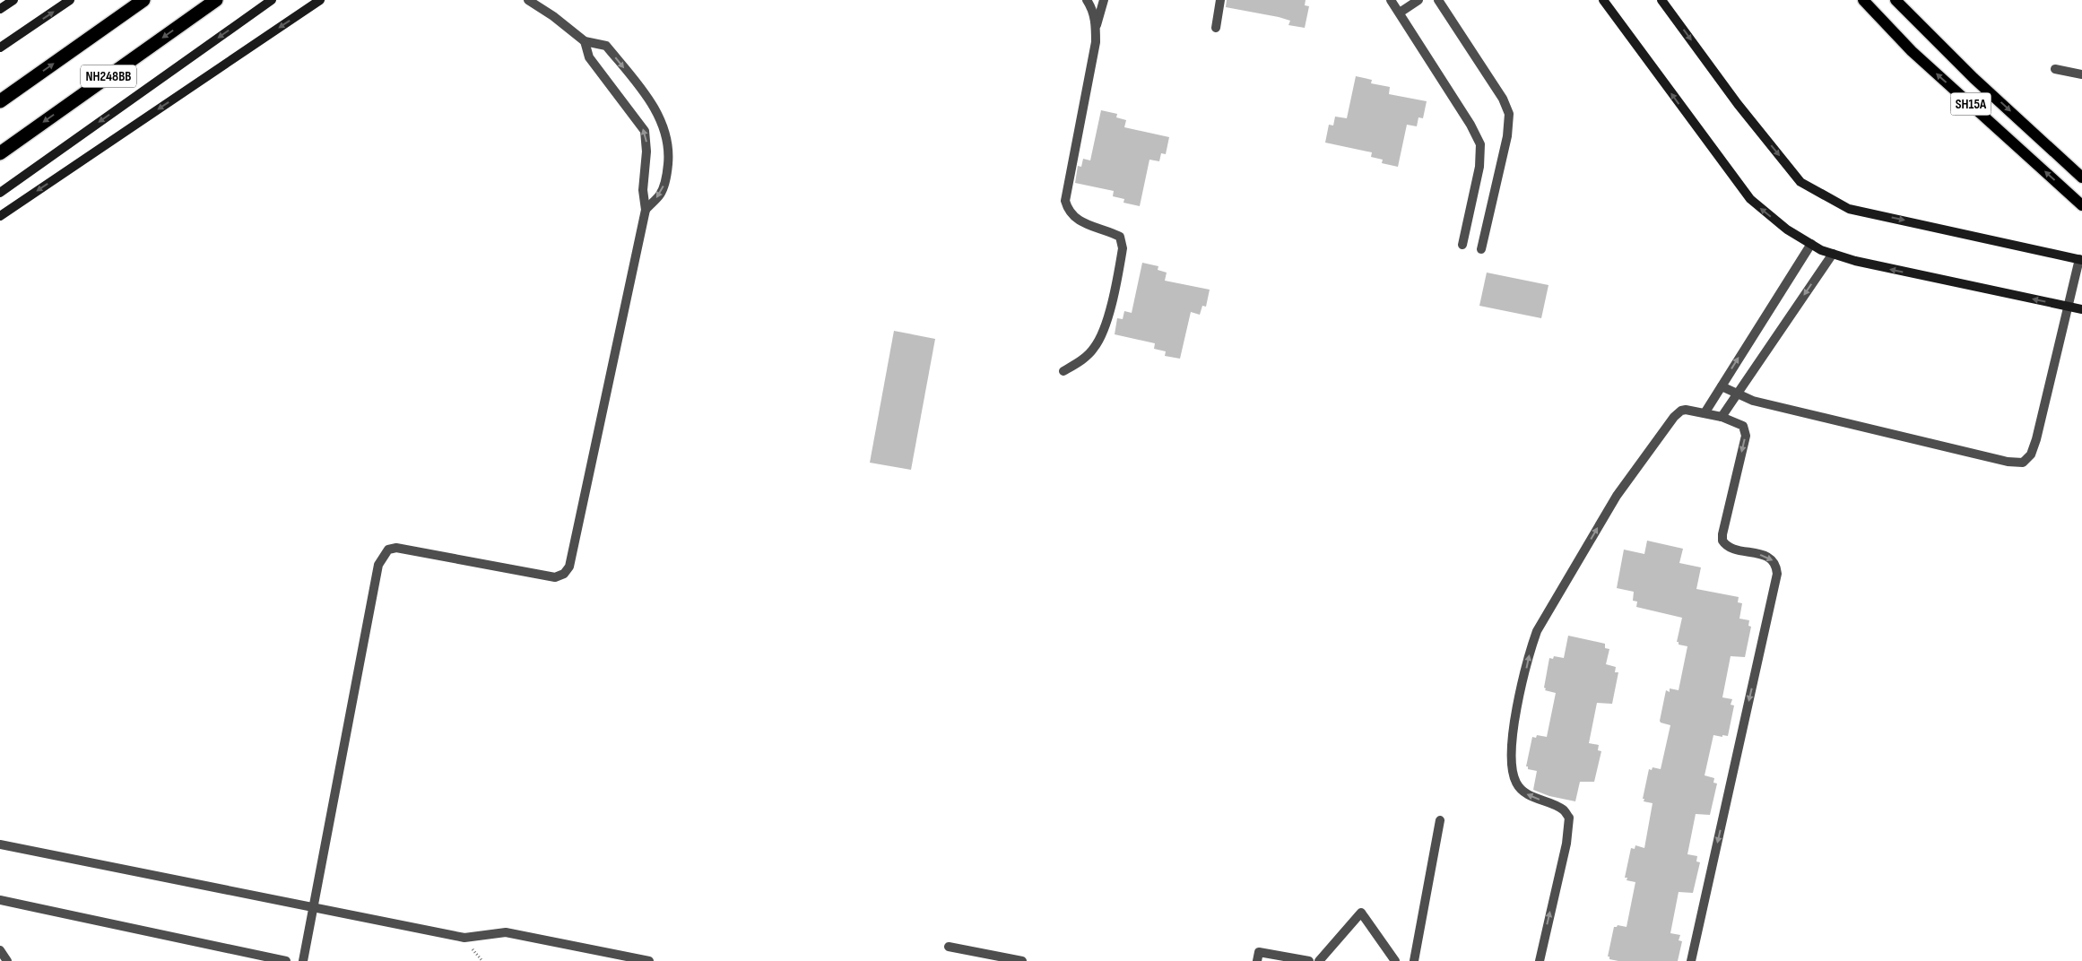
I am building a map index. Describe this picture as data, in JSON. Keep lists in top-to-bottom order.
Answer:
{
  "streets": {
    "highway": ["NH248BB"],
    "main road": ["SH15A"]
  }
}
